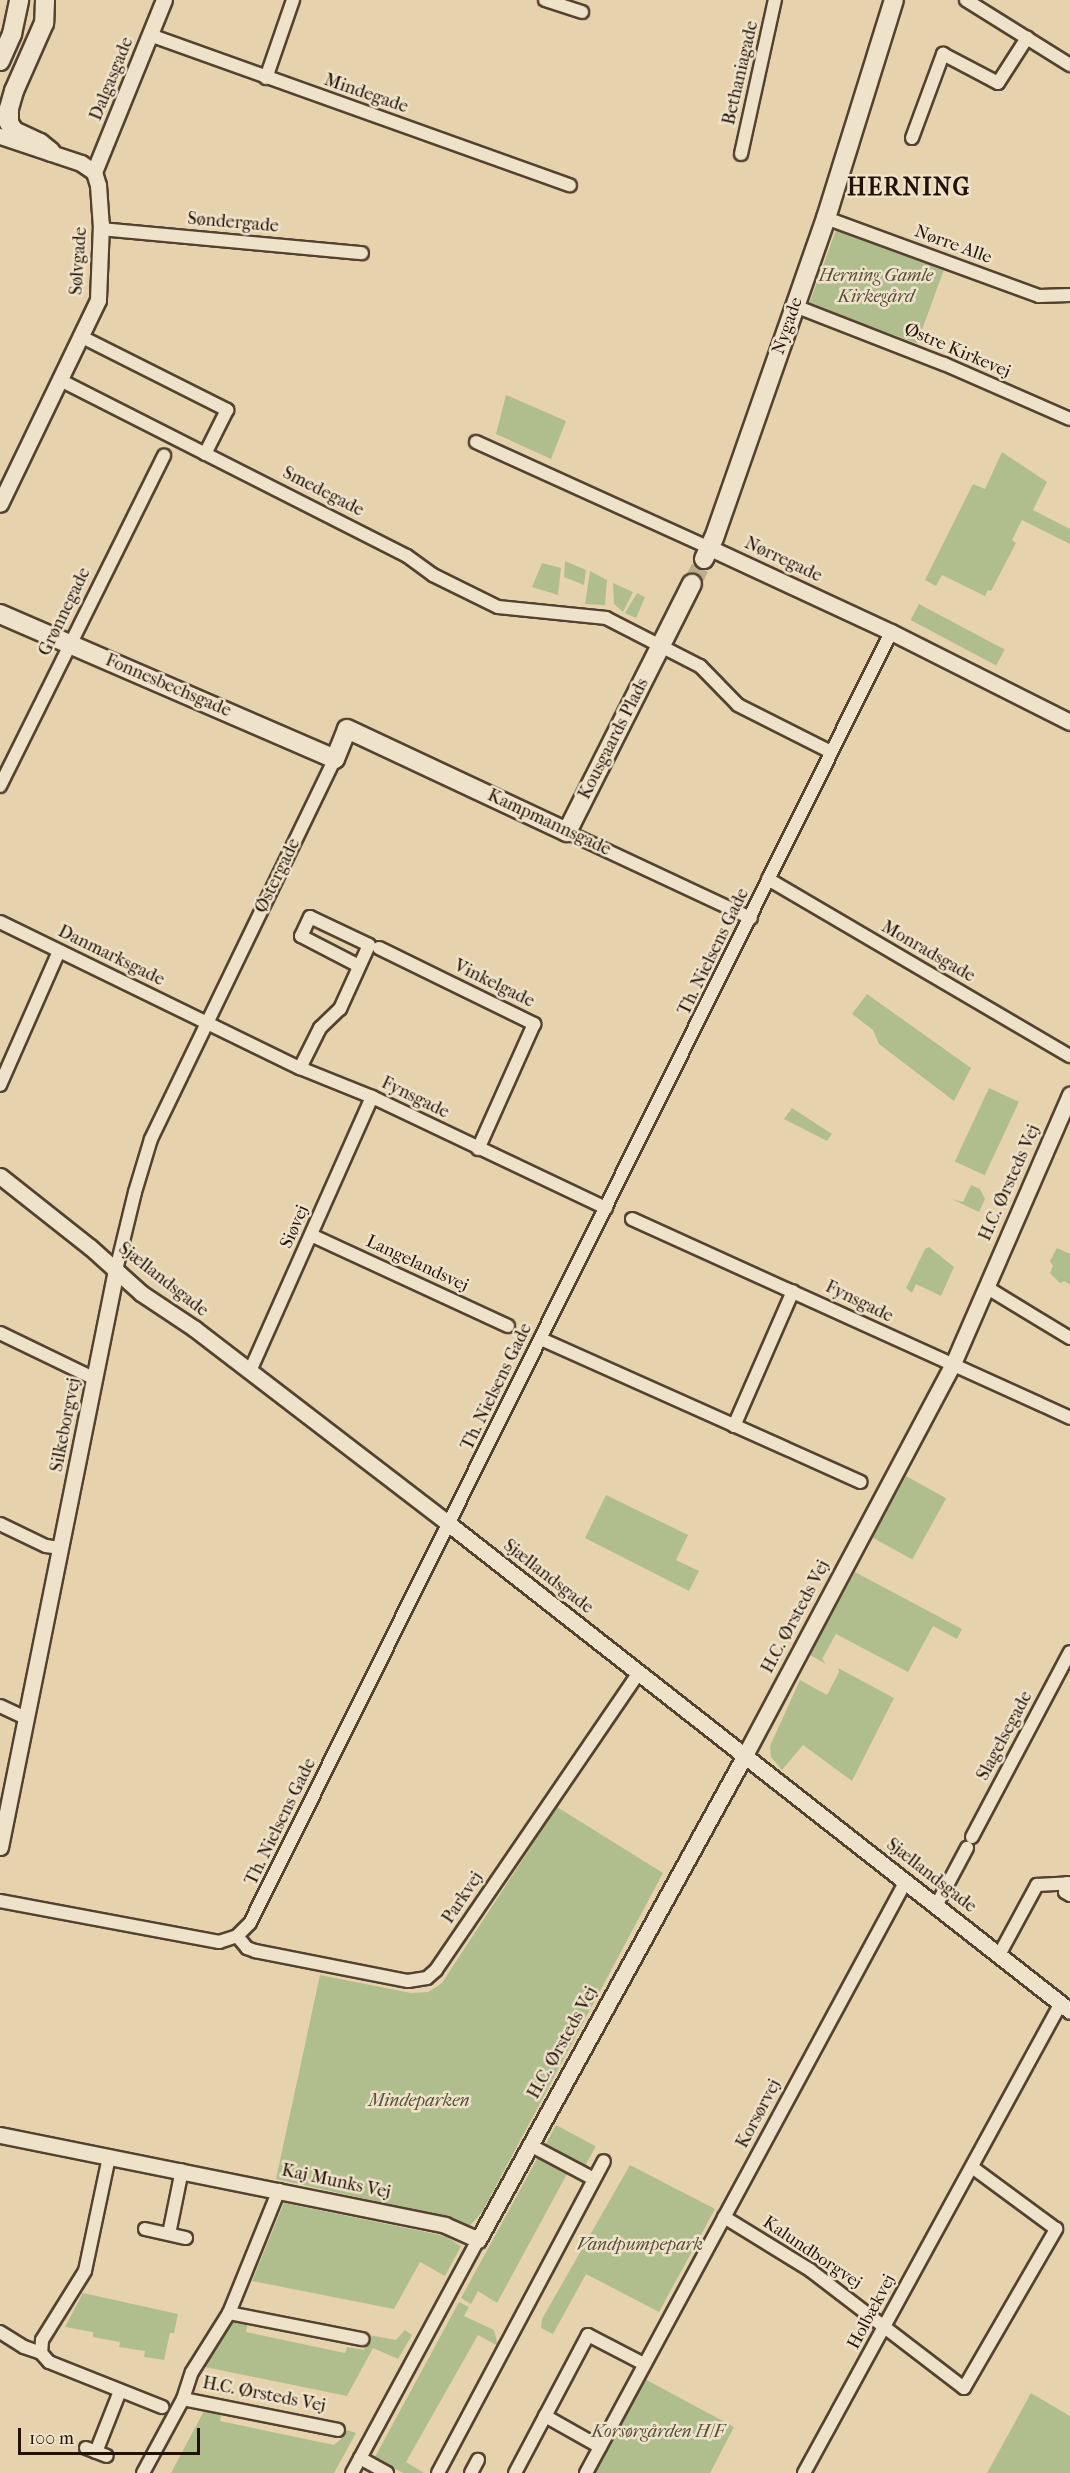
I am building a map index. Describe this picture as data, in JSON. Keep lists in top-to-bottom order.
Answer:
{
  "streets": {
    "main road": [
      "Nygade",
      "Fonnesbechsgade",
      "Kousgaards Plads",
      "Kampmannsgade",
      "Østergade"
    ],
    "street": [
      "Bethaniagade",
      "Dalgasgade",
      "Mindegade",
      "Søndergade",
      "Nørre Alle",
      "Sølvgade",
      "Østre Kirkevej",
      "Smedegade",
      "Nørregade",
      "Grønnegade",
      "Th. Nielsens Gade",
      "Monradsgade",
      "Danmarksgade",
      "Vinkelgade",
      "Fynsgade",
      "H.C. Ørsteds Vej",
      "Siøvej",
      "Langelandsvej",
      "Sjællandsgade",
      "Silkeborgvej",
      "Slagelsegade",
      "Parkvej",
      "Korsørvej",
      "Kaj Munks Vej",
      "Kalundborgvej",
      "Holbækvej"
    ]
  },
  "crossings": [
    ["Dalgasgade", "Mindegade"],
    ["Dalgasgade", "Sølvgade"],
    ["Søndergade", "Sølvgade"],
    ["Nørre Alle", "Nygade"],
    ["Sølvgade", "Smedegade"],
    ["Nygade", "Østre Kirkevej"],
    ["Nygade", "Nørregade"],
    ["Smedegade", "Kousgaards Plads"],
    ["Nørregade", "Th. Nielsens Gade"],
    ["Grønnegade", "Fonnesbechsgade"],
    ["Fonnesbechsgade", "Østergade"],
    ["Kousgaards Plads", "Kampmannsgade"],
    ["Kampmannsgade", "Østergade"],
    ["Kampmannsgade", "Th. Nielsens Gade"],
    ["Østergade", "Danmarksgade"],
    ["Østergade", "Fynsgade"],
    ["Østergade", "Silkeborgvej"],
    ["Th. Nielsens Gade", "Monradsgade"],
    ["Th. Nielsens Gade", "Fynsgade"],
    ["Th. Nielsens Gade", "Sjællandsgade"],
    ["Th. Nielsens Gade", "Parkvej"],
    ["Danmarksgade", "Fynsgade"],
    ["Danmarksgade", "Silkeborgvej"],
    ["Vinkelgade", "Fynsgade"],
    ["Fynsgade", "H.C. Ørsteds Vej"],
    ["Fynsgade", "Siøvej"],
    ["Fynsgade", "Silkeborgvej"],
    ["H.C. Ørsteds Vej", "Sjællandsgade"],
    ["H.C. Ørsteds Vej", "Kaj Munks Vej"],
    ["Siøvej", "Langelandsvej"],
    ["Siøvej", "Sjællandsgade"],
    ["Sjællandsgade", "Silkeborgvej"],
    ["Sjællandsgade", "Slagelsegade"],
    ["Sjællandsgade", "Parkvej"],
    ["Sjællandsgade", "Korsørvej"],
    ["Sjællandsgade", "Holbækvej"],
    ["Korsørvej", "Kalundborgvej"],
    ["Kalundborgvej", "Holbækvej"]
  ],
  "districts": ["HERNING"],
  "parks": [
    "Herning Gamle Kirkegård",
    "Mindeparken",
    "Vandpumpepark",
    "Korsørgården H/F"
  ],
  "scale_bar": "100 m"
}
